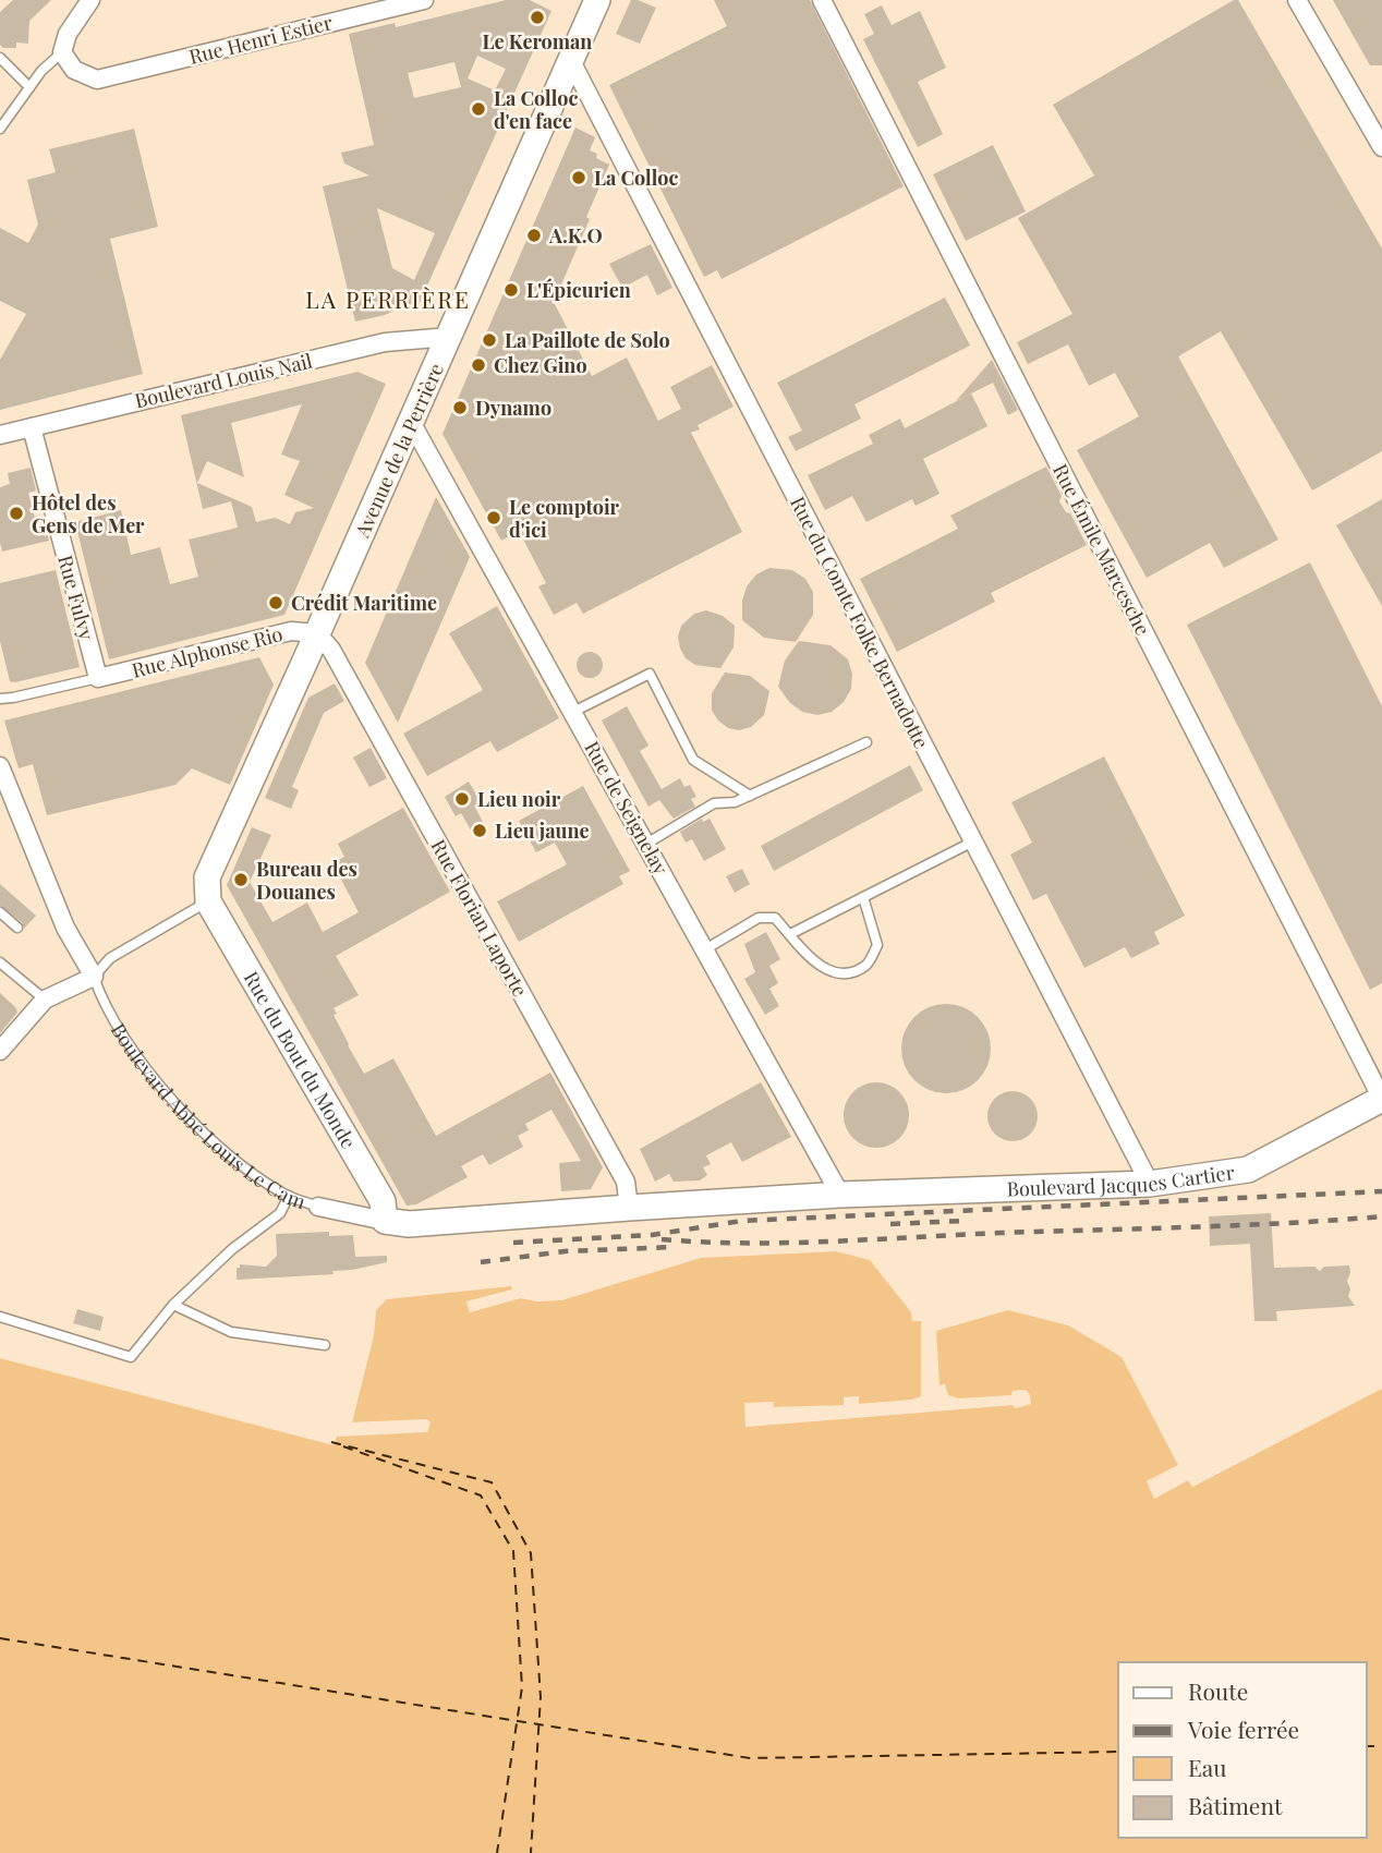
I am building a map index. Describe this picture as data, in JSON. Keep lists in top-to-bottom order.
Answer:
{
  "streets": {
    "street": [
      "Rue Henri Estier",
      "Boulevard Louis Nail",
      "Avenue de la Perrière",
      "Rue Émile Marcesche",
      "Rue Fulvy",
      "Rue du Comte Folke Bernadotte",
      "Rue Alphonse Rio",
      "Rue de Seignelay",
      "Rue Florian Laporte",
      "Rue du Bout du Monde",
      "Boulevard Abbé Louis Le Cam",
      "Boulevard Jacques Cartier"
    ]
  },
  "crossings": [
    ["Boulevard Louis Nail", "Avenue de la Perrière"],
    ["Boulevard Louis Nail", "Rue Fulvy"],
    ["Avenue de la Perrière", "Rue du Comte Folke Bernadotte"],
    ["Avenue de la Perrière", "Rue Alphonse Rio"],
    ["Avenue de la Perrière", "Rue de Seignelay"],
    ["Avenue de la Perrière", "Rue Florian Laporte"],
    ["Avenue de la Perrière", "Rue du Bout du Monde"],
    ["Rue Émile Marcesche", "Boulevard Jacques Cartier"],
    ["Rue Fulvy", "Rue Alphonse Rio"],
    ["Rue du Comte Folke Bernadotte", "Boulevard Jacques Cartier"],
    ["Rue Alphonse Rio", "Rue Florian Laporte"],
    ["Rue de Seignelay", "Boulevard Jacques Cartier"],
    ["Rue Florian Laporte", "Boulevard Abbé Louis Le Cam"],
    ["Rue Florian Laporte", "Boulevard Jacques Cartier"],
    ["Rue du Bout du Monde", "Boulevard Abbé Louis Le Cam"],
    ["Boulevard Abbé Louis Le Cam", "Boulevard Jacques Cartier"]
  ],
  "districts": ["LA PERRIÈRE"],
  "places": [
    "Le Keroman",
    "La Colloc d'en face",
    "La Colloc",
    "A.K.O",
    "L'Épicurien",
    "La Paillote de Solo",
    "Chez Gino",
    "Dynamo",
    "Hôtel des Gens de Mer",
    "Le comptoir d'ici",
    "Crédit Maritime",
    "Lieu noir",
    "Lieu jaune",
    "Bureau des Douanes"
  ],
  "legend": [
    "Route",
    "Voie ferrée",
    "Eau",
    "Bâtiment"
  ]
}
